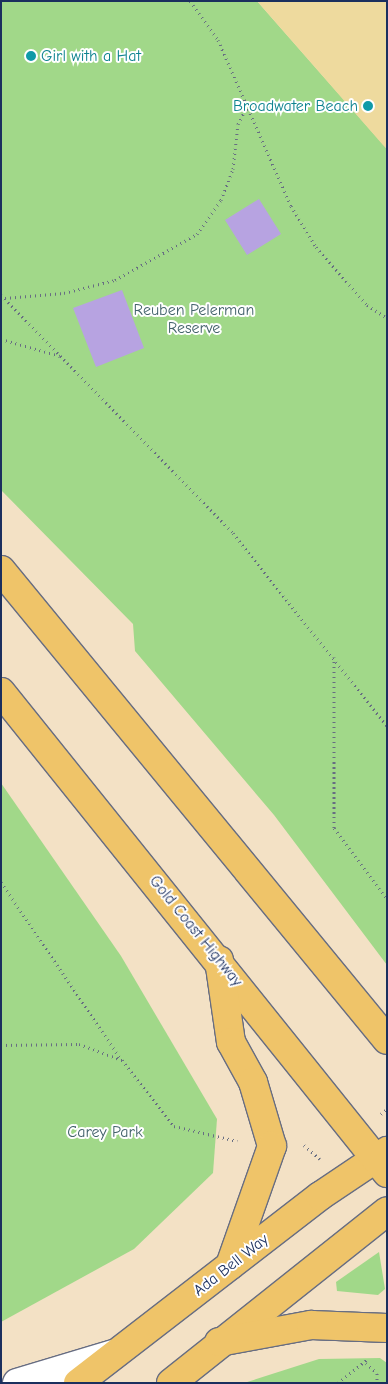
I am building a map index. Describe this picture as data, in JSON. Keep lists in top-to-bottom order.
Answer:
{
  "streets": {
    "main road": ["Gold Coast Highway", "Ada Bell Way"]
  },
  "crossings": [
    ["Gold Coast Highway", "Ada Bell Way"]
  ],
  "parks": ["Reuben Pelerman Reserve", "Carey Park"],
  "places": ["Girl with a Hat", "Broadwater Beach"]
}
